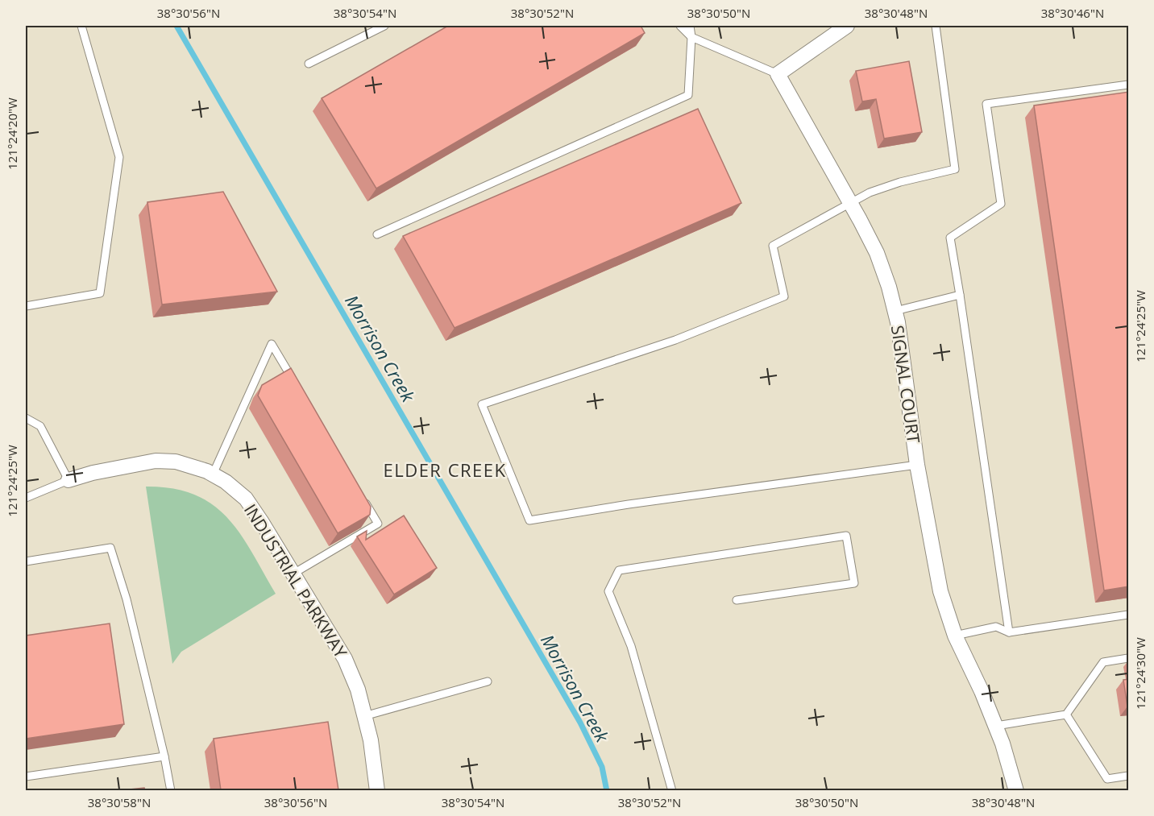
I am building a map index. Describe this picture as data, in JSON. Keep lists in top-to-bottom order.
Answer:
{
  "streets": {
    "street": ["SIGNAL COURT", "INDUSTRIAL PARKWAY"]
  },
  "districts": ["ELDER CREEK"],
  "water": ["Morrison Creek"],
  "coordinates": [
    "38°30'56\"N",
    "38°30'54\"N",
    "38°30'52\"N",
    "38°30'50\"N",
    "38°30'48\"N",
    "38°30'46\"N",
    "121°24'20\"W",
    "121°24'25\"W",
    "121°24'30\"W",
    "38°30'58\"N"
  ]
}
